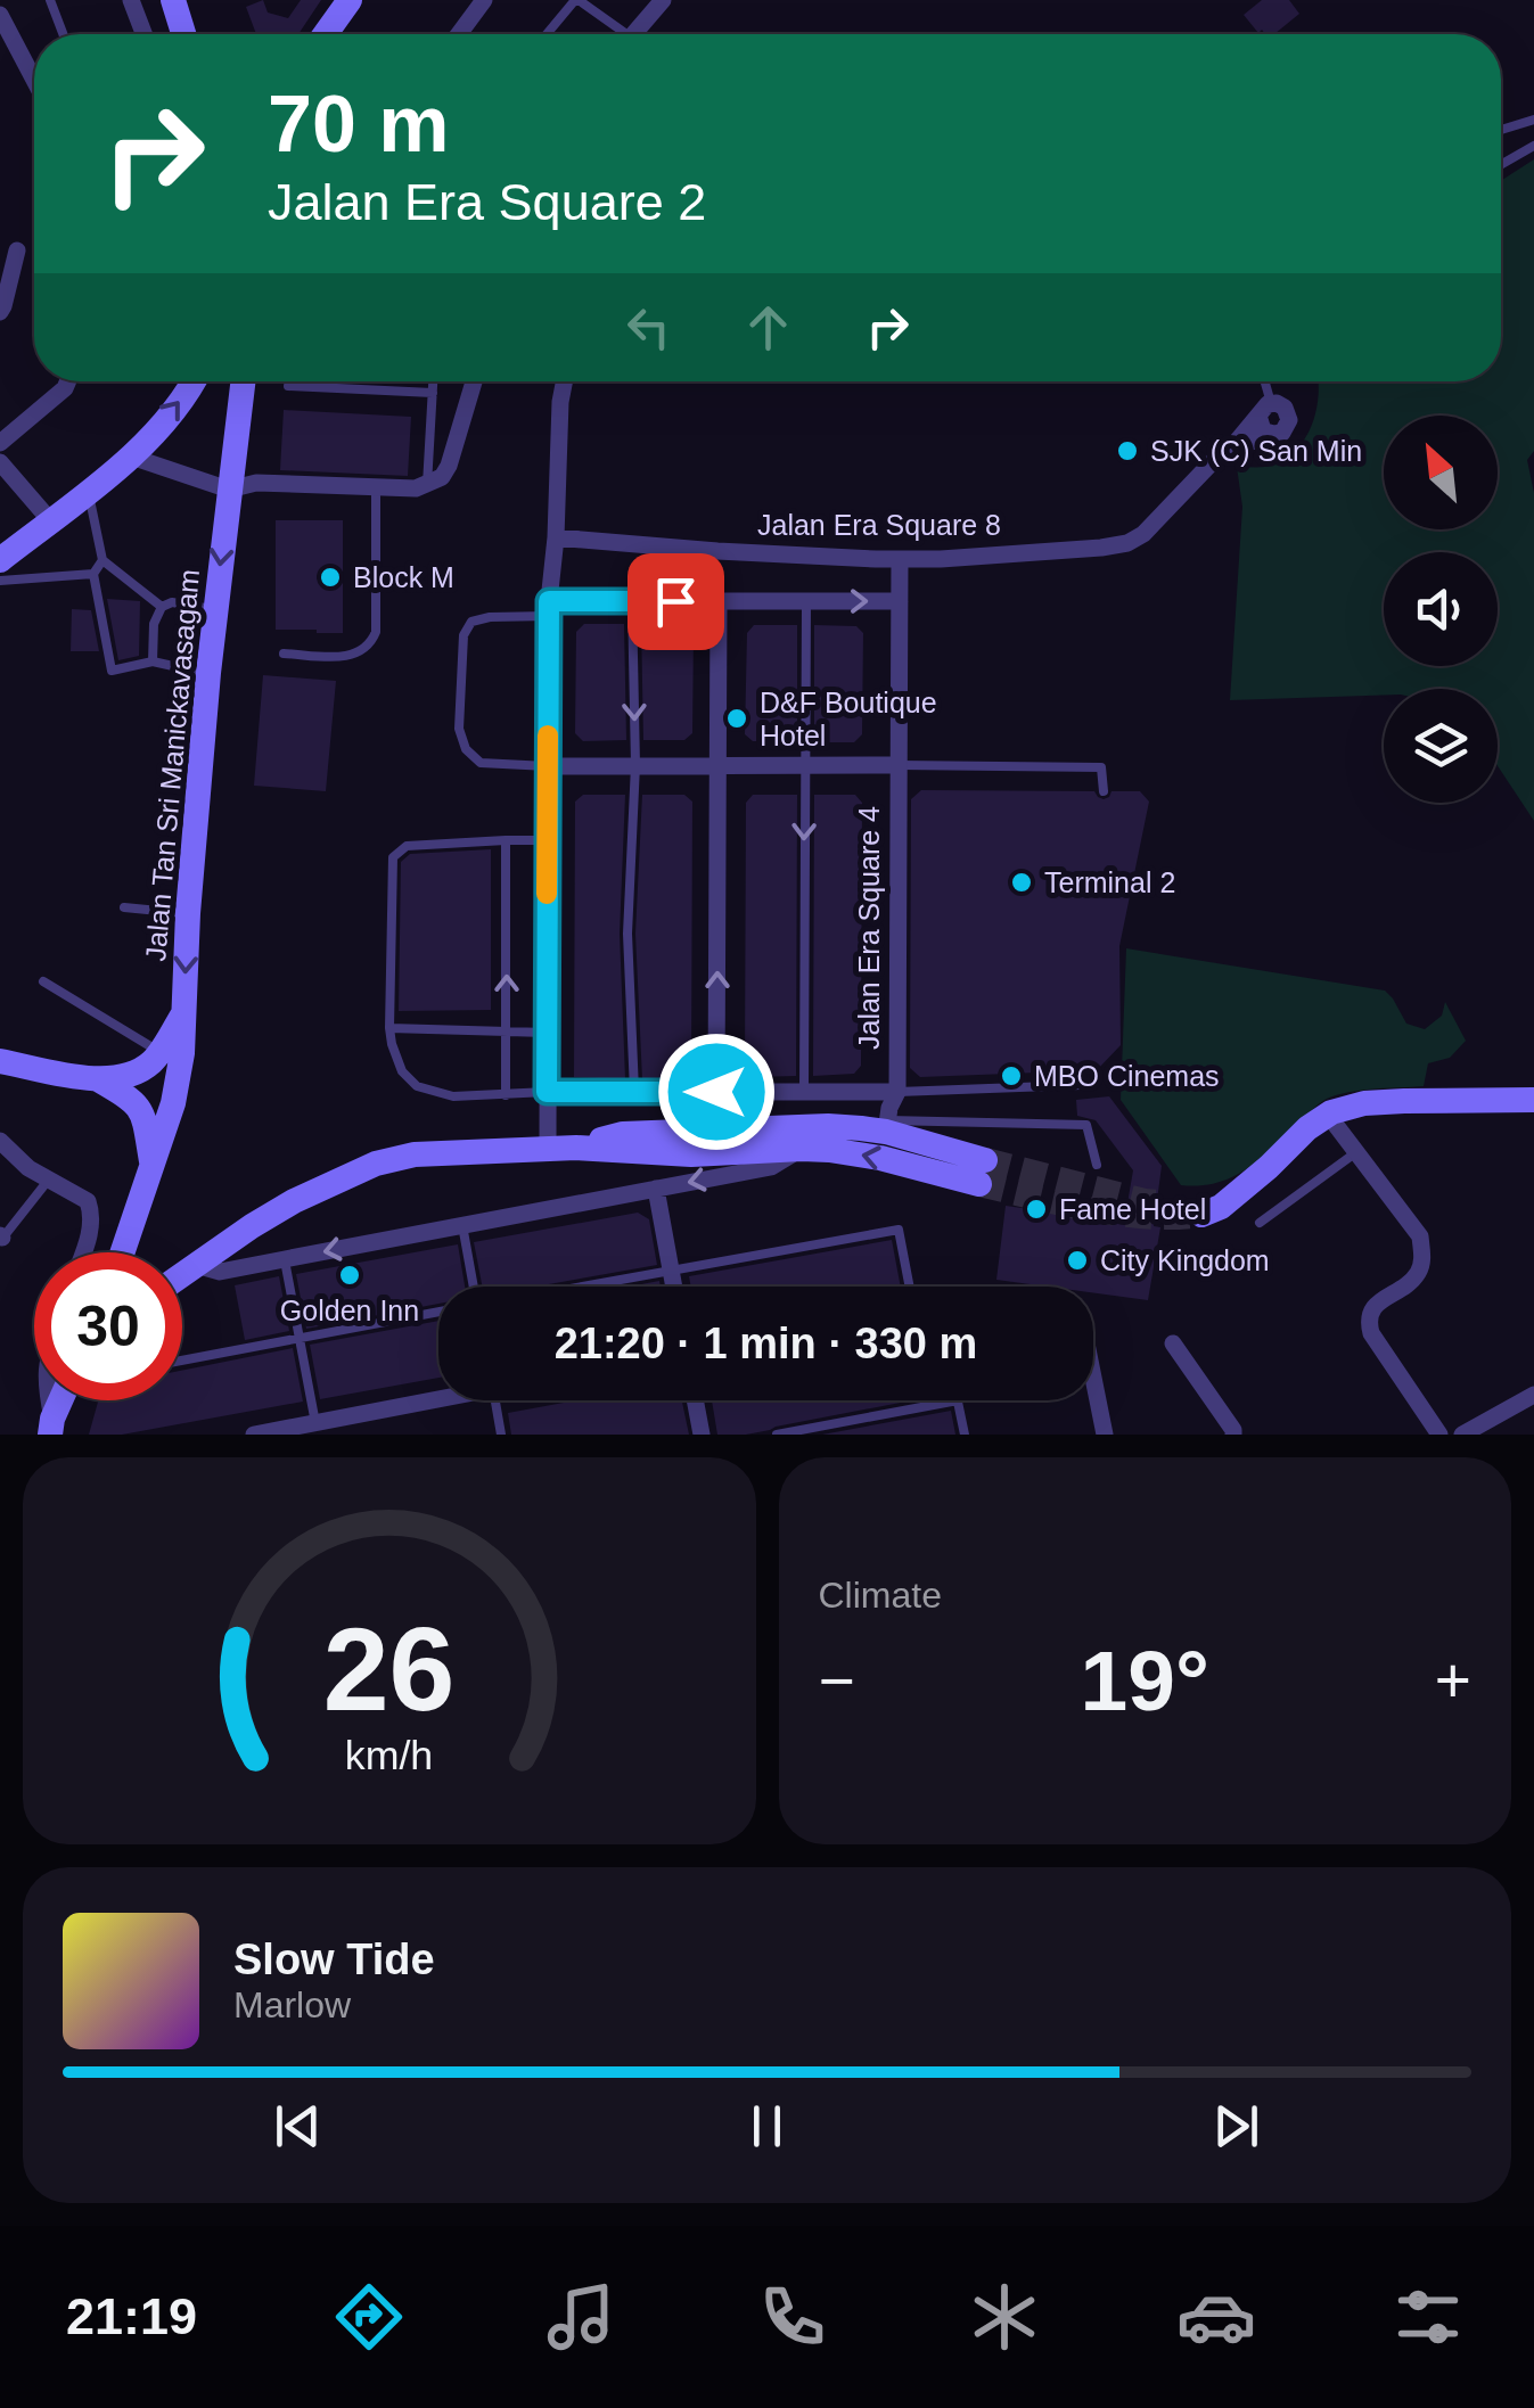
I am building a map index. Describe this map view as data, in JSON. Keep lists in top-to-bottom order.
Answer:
{
  "streets": {
    "street": ["Jalan Era Square 8", "Jalan Tan Sri Manickavasagam", "Jalan Era Square 4"]
  },
  "crossings": [
    ["Jalan Era Square 8", "Jalan Era Square 4"]
  ],
  "places": [
    "SJK (C) San Min",
    "Block M",
    "D&F Boutique Hotel",
    "Terminal 2",
    "MBO Cinemas",
    "Fame Hotel",
    "City Kingdom",
    "Golden Inn"
  ],
  "north": "top left",
  "page": {
    "turn": ["70 m", "Jalan Era Square 2"],
    "limit": "30",
    "trip": "21:20 · 1 min · 330 m",
    "tile": "Climate",
    "heat": ["−", "19°", "+"],
    "song": ["Slow Tide", "Marlow"],
    "tabs": "21:19",
    "gauge": ["26", "km/h"]
  }
}
